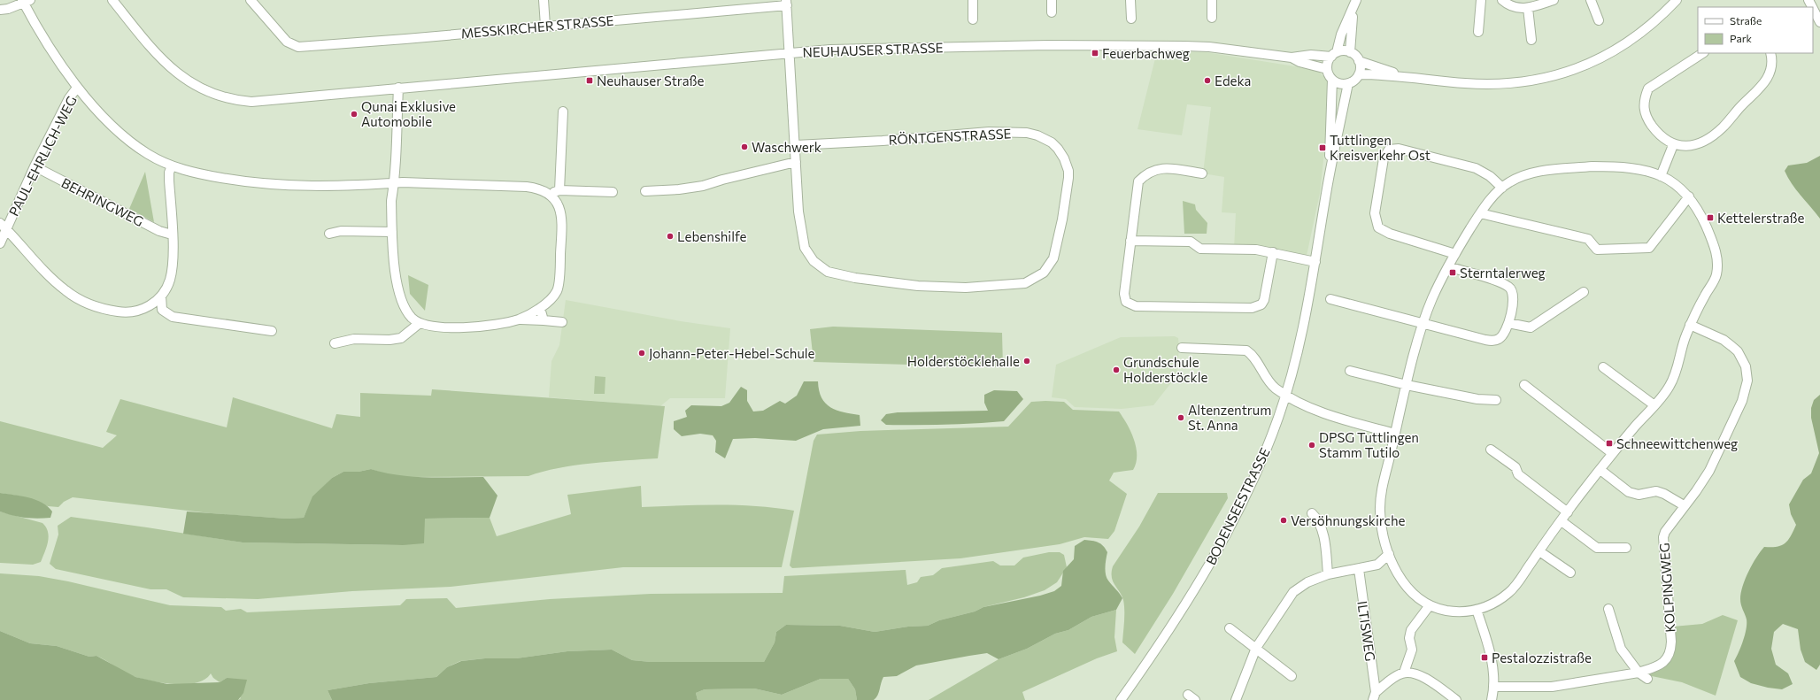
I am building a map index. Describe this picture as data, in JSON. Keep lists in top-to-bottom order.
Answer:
{
  "streets": {
    "street": [
      "MESSKIRCHER STRASSE",
      "NEUHAUSER STRASSE",
      "RÖNTGENSTRASSE",
      "PAUL-EHRLICH-WEG",
      "BEHRINGWEG",
      "BODENSEESTRASSE",
      "KOLPINGWEG",
      "ILTISWEG"
    ]
  },
  "crossings": [
    ["MESSKIRCHER STRASSE", "RÖNTGENSTRASSE"],
    ["NEUHAUSER STRASSE", "RÖNTGENSTRASSE"],
    ["NEUHAUSER STRASSE", "BODENSEESTRASSE"],
    ["PAUL-EHRLICH-WEG", "BEHRINGWEG"]
  ],
  "places": {
    "transit": [
      "Feuerbachweg",
      "Neuhauser Straße",
      "Tuttlingen Kreisverkehr Ost",
      "Kettelerstraße",
      "Sterntalerweg",
      "Schneewittchenweg",
      "Pestalozzistraße"
    ],
    "other": [
      "Edeka",
      "Qunai Exklusive Automobile",
      "Waschwerk",
      "Lebenshilfe",
      "Johann-Peter-Hebel-Schule",
      "Holderstöcklehalle",
      "Grundschule Holderstöckle",
      "Altenzentrum St. Anna",
      "DPSG Tuttlingen Stamm Tutilo",
      "Versöhnungskirche"
    ]
  },
  "legend": ["Straße", "Park"]
}
